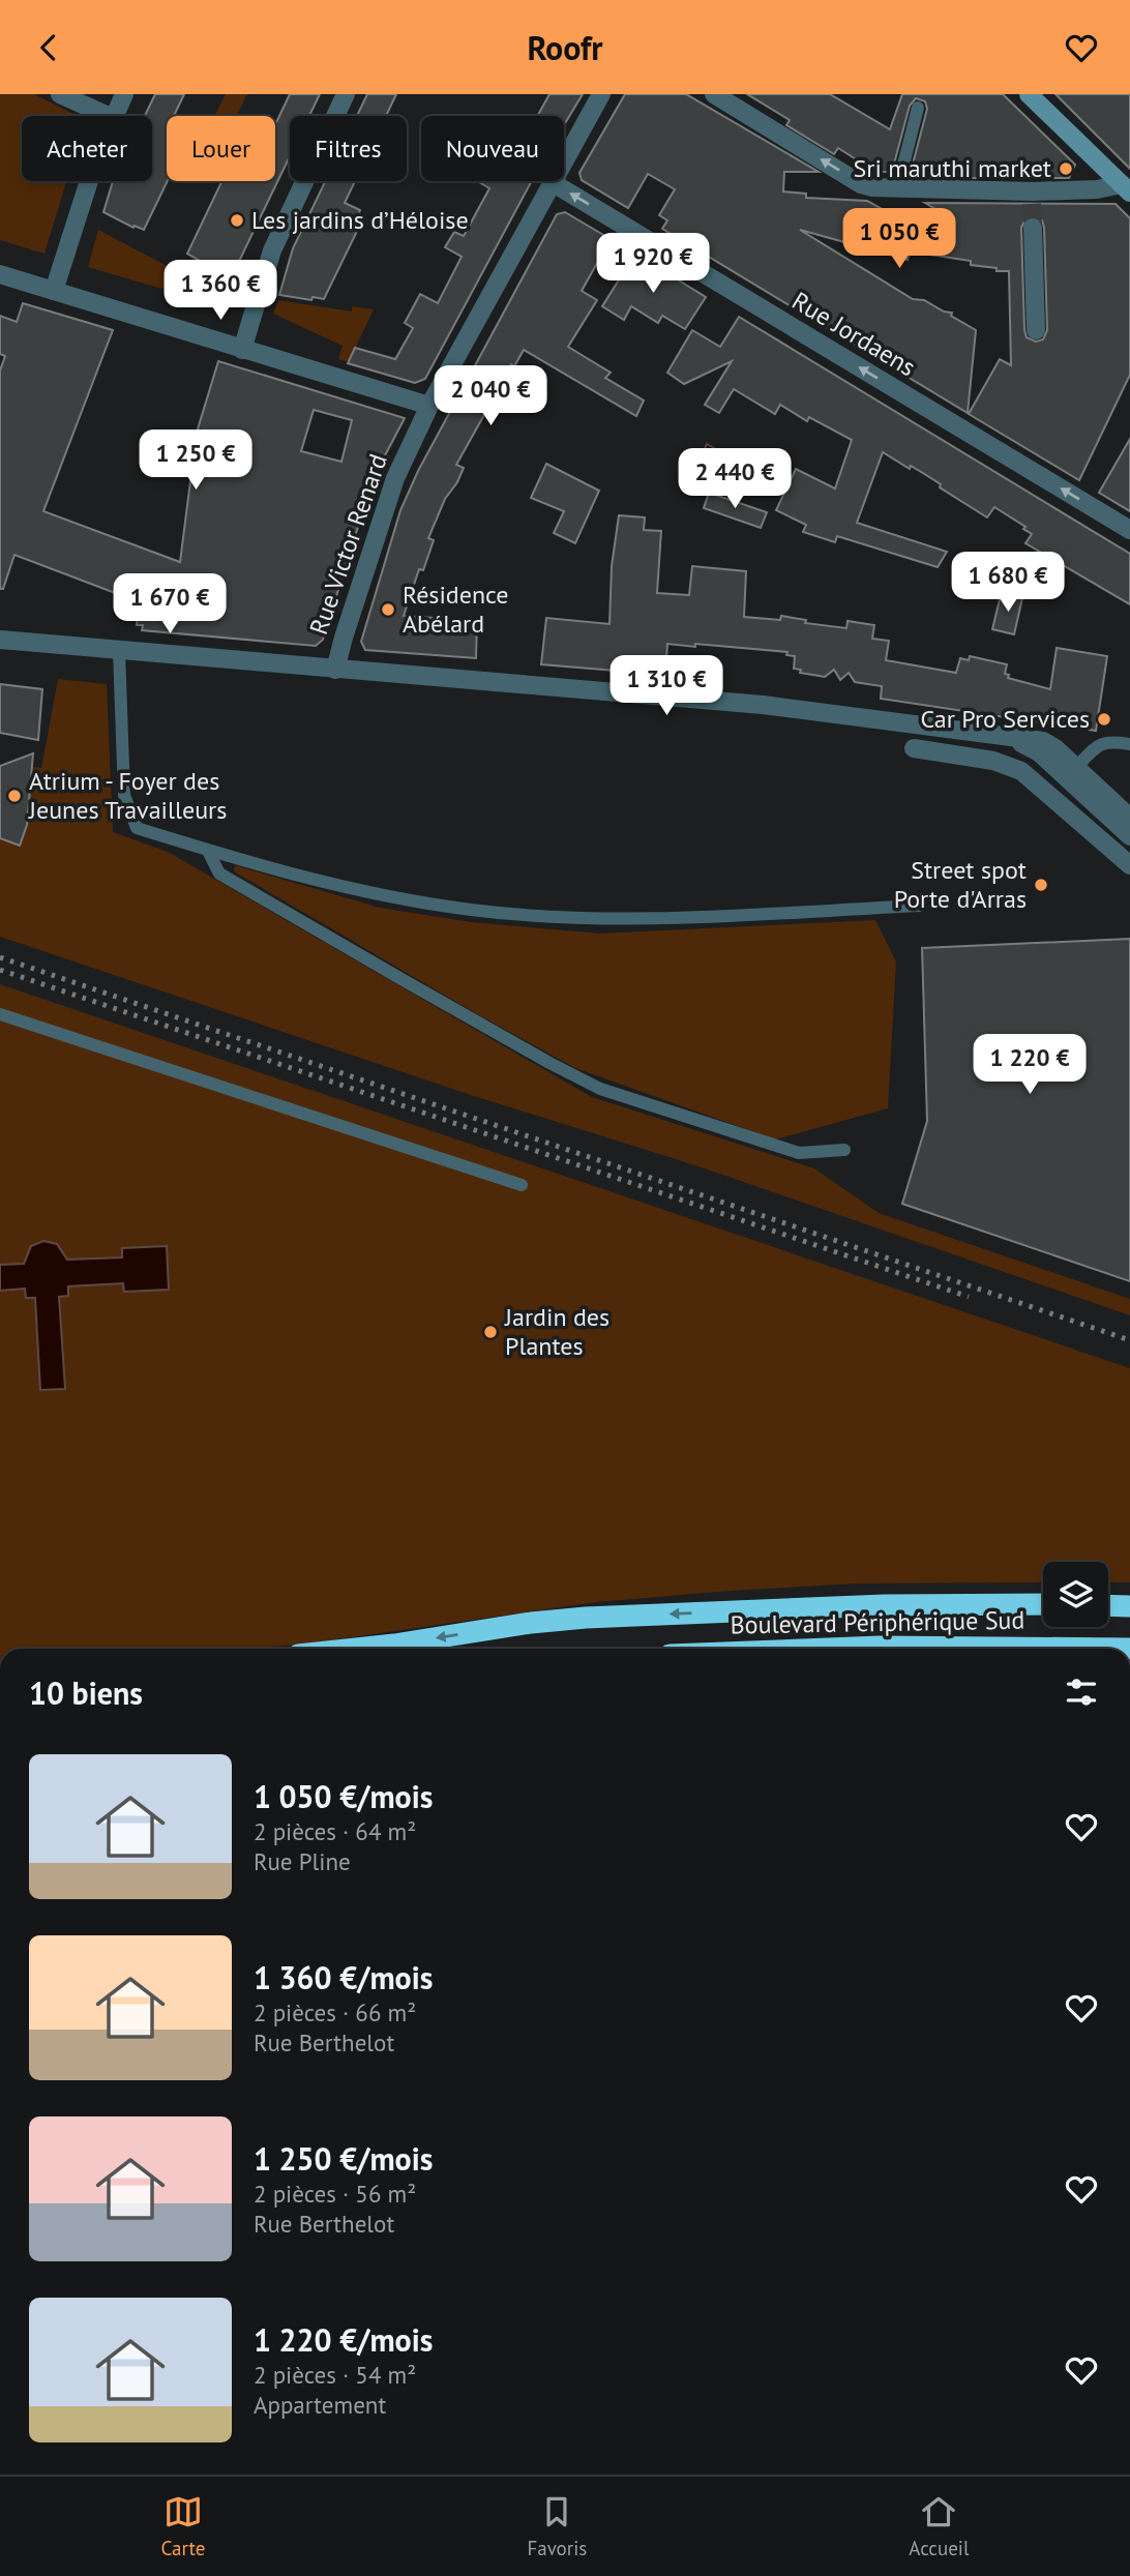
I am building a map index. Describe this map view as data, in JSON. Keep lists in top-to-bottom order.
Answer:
{
  "streets": {
    "highway": ["Boulevard Périphérique Sud"],
    "street": ["Rue Jordaens", "Rue Victor Renard"]
  },
  "crossings": [
    ["Rue Jordaens", "Rue Victor Renard"]
  ],
  "one_way": ["Rue Jordaens"],
  "places": [
    "Sri maruthi market",
    "Les jardins d’Héloise",
    "Résidence Abélard",
    "Car Pro Services",
    "Atrium - Foyer des Jeunes Travailleurs",
    "Street spot Porte d'Arras",
    "Jardin des Plantes"
  ],
  "page": {
    "header": "Roofr",
    "chip": [
      "Acheter",
      "Louer",
      "Filtres",
      "Nouveau"
    ],
    "price": [
      "1 050 €",
      "1 920 €",
      "1 360 €",
      "2 040 €",
      "1 250 €",
      "2 440 €",
      "1 680 €",
      "1 670 €",
      "1 310 €",
      "1 220 €"
    ],
    "heading": "10 biens",
    "list": [
      {
        "name": "1 050 €/mois",
        "note": "2 pièces · 64 m² · Rue Pline"
      },
      {
        "name": "1 360 €/mois",
        "note": "2 pièces · 66 m² · Rue Berthelot"
      },
      {
        "name": "1 250 €/mois",
        "note": "2 pièces · 56 m² · Rue Berthelot"
      },
      {
        "name": "1 220 €/mois",
        "note": "2 pièces · 54 m² · Appartement"
      }
    ],
    "tabs": ["Carte", "Favoris", "Accueil"]
  }
}
